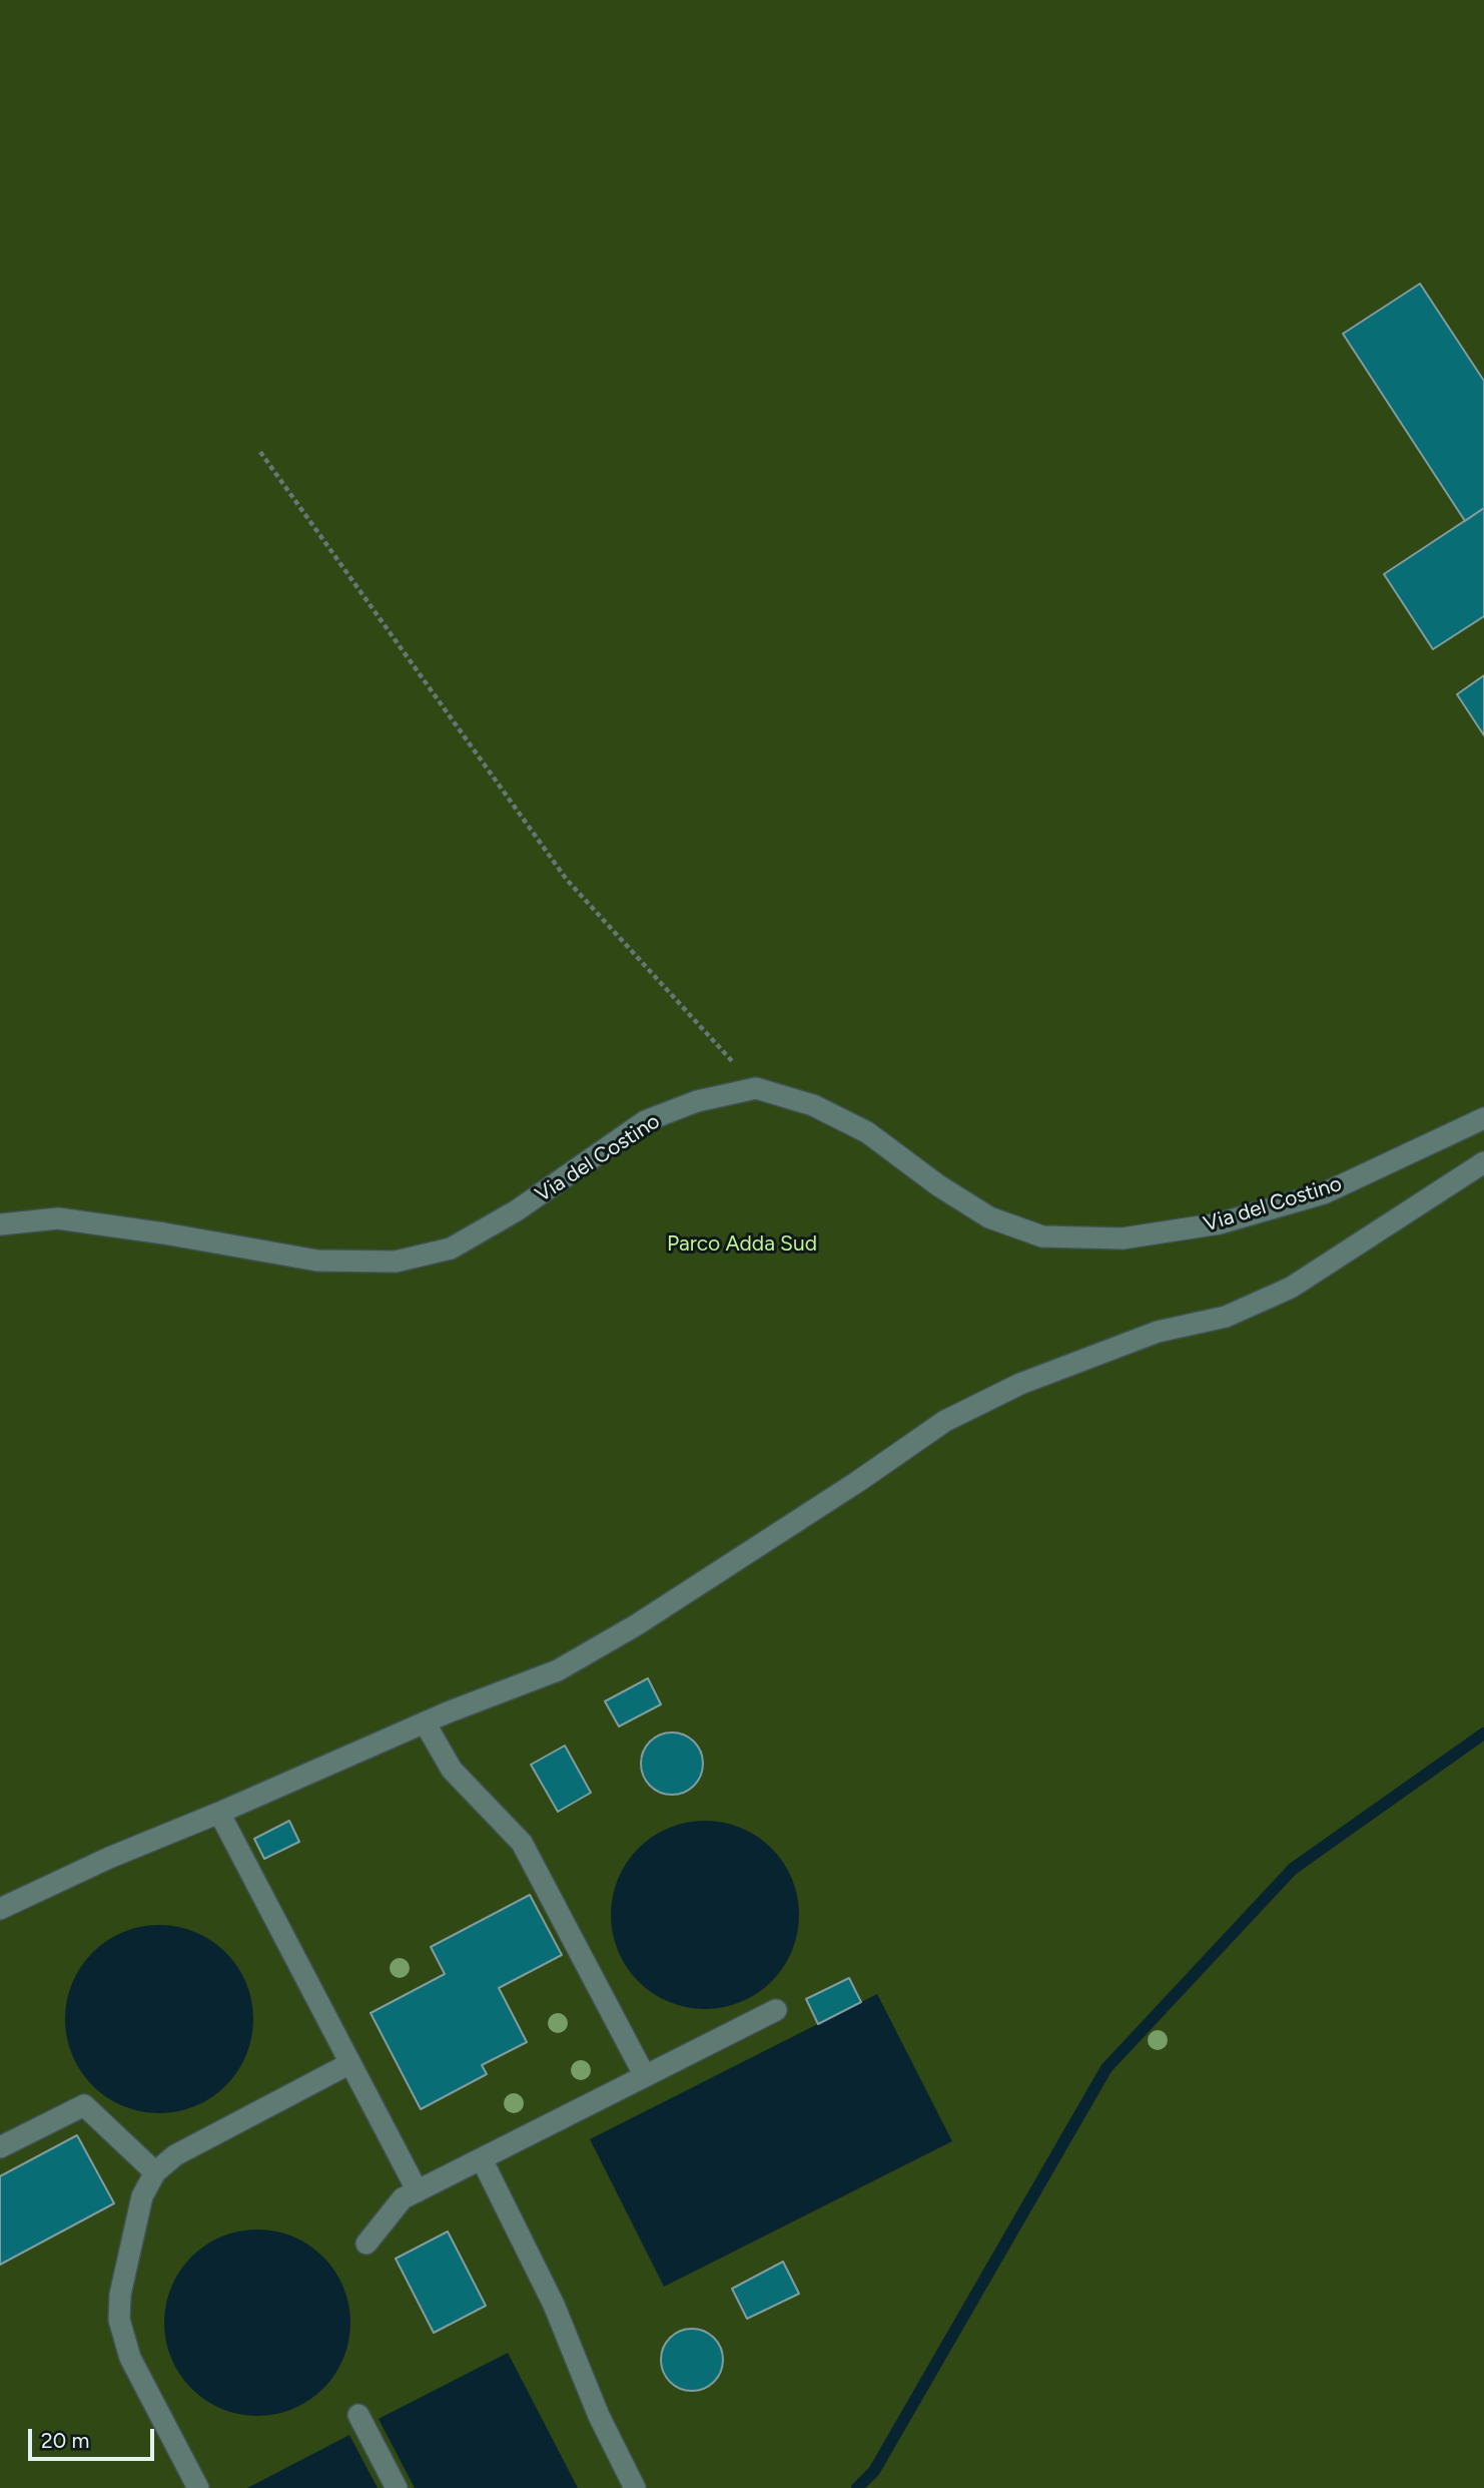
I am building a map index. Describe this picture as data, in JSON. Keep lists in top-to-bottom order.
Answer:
{
  "streets": {
    "street": ["Via del Costino"]
  },
  "parks": ["Parco Adda Sud"],
  "scale_bar": "20 m"
}
